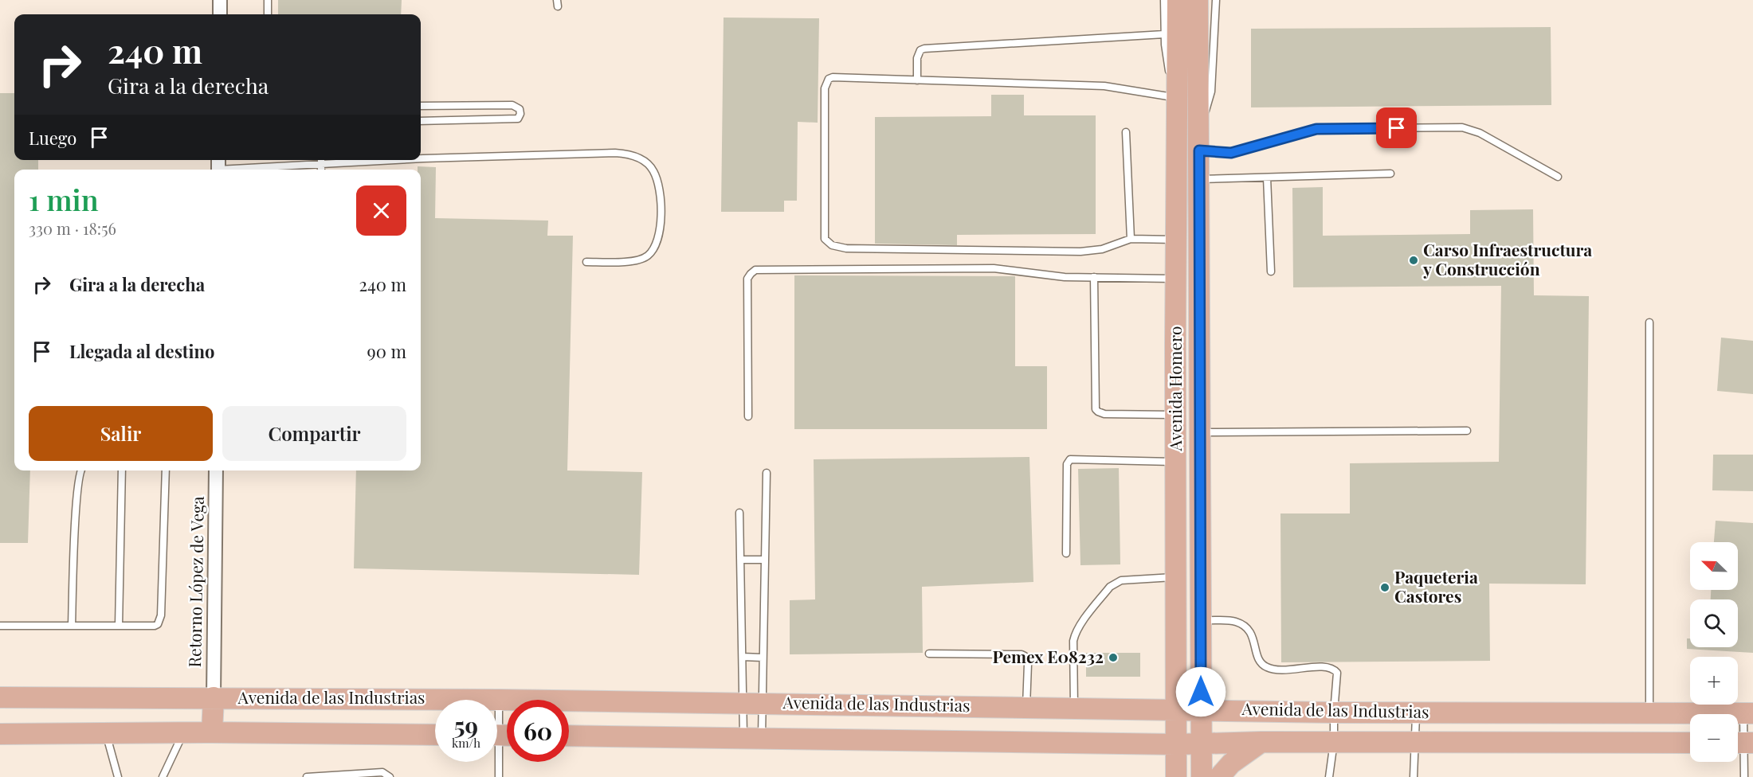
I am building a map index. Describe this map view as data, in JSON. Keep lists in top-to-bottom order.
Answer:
{
  "streets": {
    "main road": ["Avenida Homero", "Avenida de las Industrias"],
    "street": ["Retorno López de Vega"]
  },
  "crossings": [
    ["Avenida Homero", "Avenida de las Industrias"],
    ["Retorno López de Vega", "Avenida de las Industrias"]
  ],
  "places": ["Carso Infraestructura y Construcción", "Paqueteria Castores", "Pemex E08232"],
  "north": "top left",
  "page": {
    "turn": ["240 m", "Gira a la derecha"],
    "then": "Luego",
    "heading": ["1 min", "330 m · 18:56"],
    "list": [
      {
        "name": "Gira a la derecha",
        "value": "240 m"
      },
      {
        "name": "Llegada al destino",
        "value": "90 m"
      }
    ],
    "buttons": ["Salir", "Compartir"],
    "map_buttons": ["+", "−"],
    "speed": "59 km/h",
    "limit": "60"
  }
}
